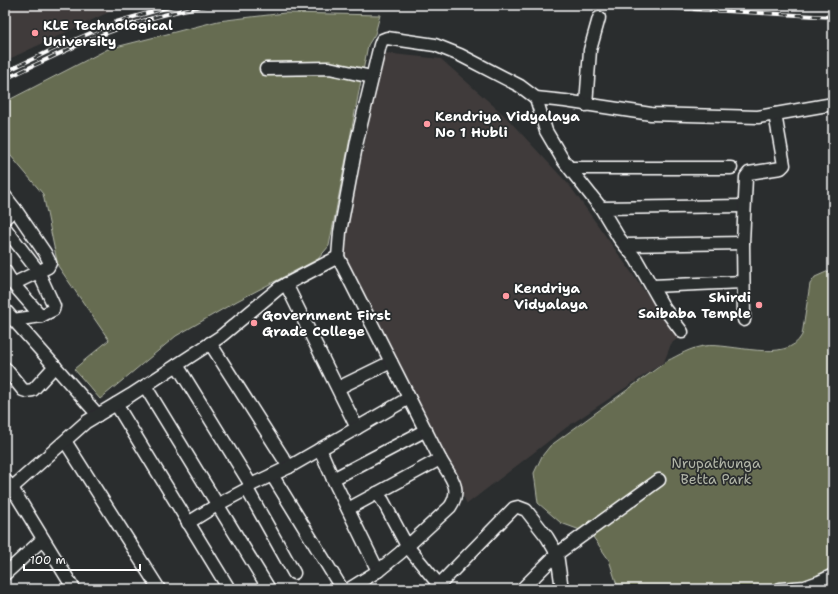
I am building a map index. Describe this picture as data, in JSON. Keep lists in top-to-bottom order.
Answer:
{
  "parks": ["Nrupathunga Betta Park"],
  "places": [
    "KLE Technological University",
    "Kendriya Vidyalaya No 1 Hubli",
    "Kendriya Vidyalaya",
    "Shirdi Saibaba Temple",
    "Government First Grade College"
  ],
  "scale_bar": "100 m"
}
